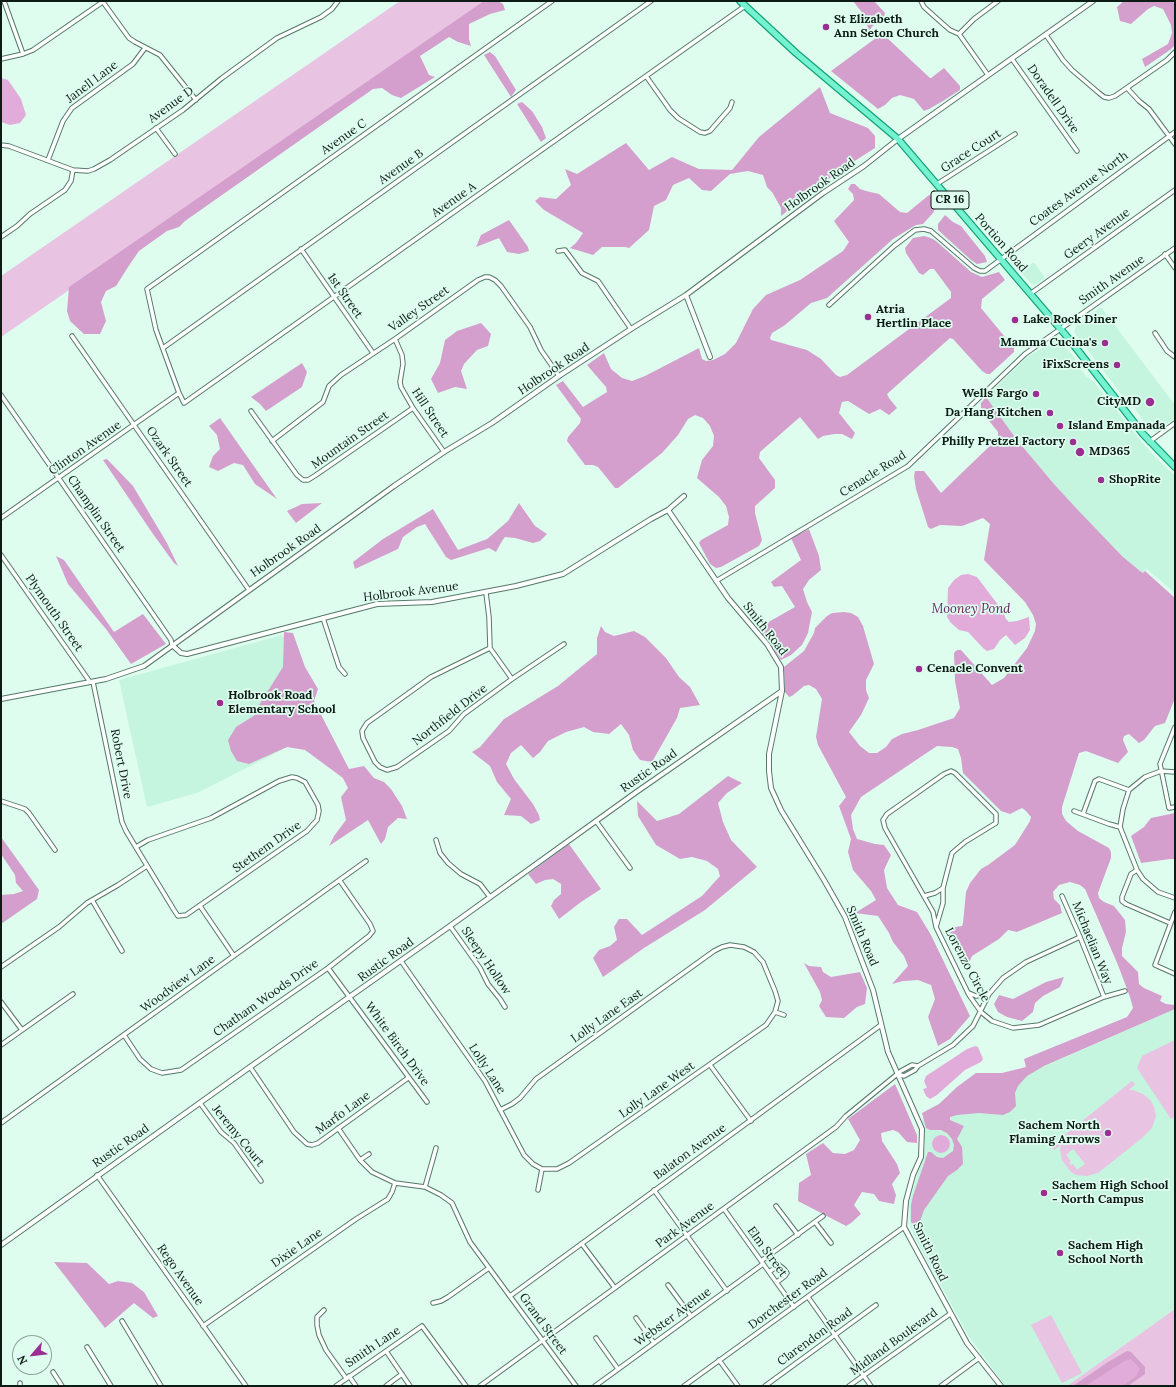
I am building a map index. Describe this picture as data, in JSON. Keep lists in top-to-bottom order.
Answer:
{
  "streets": {
    "main road": ["CR 16", "Portion Road"],
    "street": [
      "Janell Lane",
      "Doradell Drive",
      "Avenue D",
      "Avenue C",
      "Grace Court",
      "Avenue B",
      "Holbrook Road",
      "Coates Avenue North",
      "Avenue A",
      "Geery Avenue",
      "Smith Avenue",
      "1st Street",
      "Valley Street",
      "Hill Street",
      "Mountain Street",
      "Clinton Avenue",
      "Ozark Street",
      "Cenacle Road",
      "Champlin Street",
      "Holbrook Avenue",
      "Plymouth Street",
      "Smith Road",
      "Northfield Drive",
      "Robert Drive",
      "Rustic Road",
      "Stethem Drive",
      "Michaelian Way",
      "Sleepy Hollow",
      "Lorenzo Circle",
      "Woodview Lane",
      "Chatham Woods Drive",
      "Lolly Lane East",
      "White Birch Drive",
      "Lolly Lane",
      "Lolly Lane West",
      "Marfo Lane",
      "Jeremy Court",
      "Balaton Avenue",
      "Park Avenue",
      "Dixie Lane",
      "Elm Street",
      "Rego Avenue",
      "Dorchester Road",
      "Webster Avenue",
      "Grand Street",
      "Clarendon Road",
      "Midland Boulevard",
      "Smith Lane"
    ]
  },
  "crossings": [
    ["Janell Lane", "Avenue D"],
    ["Doradell Drive", "Holbrook Road"],
    ["Avenue C", "Avenue B"],
    ["Grace Court", "Portion Road"],
    ["Avenue B", "1st Street"],
    ["Holbrook Road", "Portion Road"],
    ["Holbrook Road", "Valley Street"],
    ["Holbrook Road", "Hill Street"],
    ["Holbrook Road", "Ozark Street"],
    ["Holbrook Road", "Champlin Street"],
    ["Holbrook Road", "Holbrook Avenue"],
    ["Holbrook Road", "Plymouth Street"],
    ["Holbrook Road", "Robert Drive"],
    ["Coates Avenue North", "Portion Road"],
    ["Avenue A", "Portion Road"],
    ["Avenue A", "1st Street"],
    ["Avenue A", "Clinton Avenue"],
    ["Geery Avenue", "Portion Road"],
    ["Portion Road", "Smith Avenue"],
    ["Portion Road", "Cenacle Road"],
    ["Smith Avenue", "Cenacle Road"],
    ["1st Street", "Valley Street"],
    ["Valley Street", "Hill Street"],
    ["Valley Street", "Mountain Street"],
    ["Hill Street", "Mountain Street"],
    ["Clinton Avenue", "Ozark Street"],
    ["Clinton Avenue", "Champlin Street"],
    ["Cenacle Road", "Smith Road"],
    ["Champlin Street", "Holbrook Avenue"],
    ["Holbrook Avenue", "Smith Road"],
    ["Plymouth Street", "Robert Drive"],
    ["Smith Road", "Rustic Road"],
    ["Smith Road", "Balaton Avenue"],
    ["Smith Road", "Park Avenue"],
    ["Smith Road", "Dorchester Road"],
    ["Smith Road", "Midland Boulevard"],
    ["Robert Drive", "Stethem Drive"],
    ["Rustic Road", "Sleepy Hollow"],
    ["Rustic Road", "White Birch Drive"],
    ["Rustic Road", "Lolly Lane"],
    ["Rustic Road", "Marfo Lane"],
    ["Rustic Road", "Jeremy Court"],
    ["Rustic Road", "Rego Avenue"],
    ["Michaelian Way", "Lorenzo Circle"],
    ["Michaelian Way", "Park Avenue"],
    ["Lorenzo Circle", "Park Avenue"],
    ["Woodview Lane", "Chatham Woods Drive"],
    ["Chatham Woods Drive", "White Birch Drive"],
    ["Lolly Lane East", "Lolly Lane"],
    ["Lolly Lane East", "Lolly Lane West"],
    ["White Birch Drive", "Marfo Lane"],
    ["Lolly Lane", "Lolly Lane West"],
    ["Balaton Avenue", "Grand Street"],
    ["Park Avenue", "Elm Street"],
    ["Park Avenue", "Grand Street"],
    ["Dixie Lane", "Rego Avenue"],
    ["Elm Street", "Dorchester Road"],
    ["Elm Street", "Webster Avenue"]
  ],
  "water": ["Mooney Pond"],
  "places": [
    "St Elizabeth Ann Seton Church",
    "Atria Hertlin Place",
    "Lake Rock Diner",
    "Mamma Cucina's",
    "iFixScreens",
    "Wells Fargo",
    "CityMD",
    "Da Hang Kitchen",
    "Island Empanada",
    "Philly Pretzel Factory",
    "MD365",
    "ShopRite",
    "Cenacle Convent",
    "Holbrook Road Elementary School",
    "Sachem North Flaming Arrows",
    "Sachem High School - North Campus",
    "Sachem High School North"
  ],
  "north": "bottom left"
}
